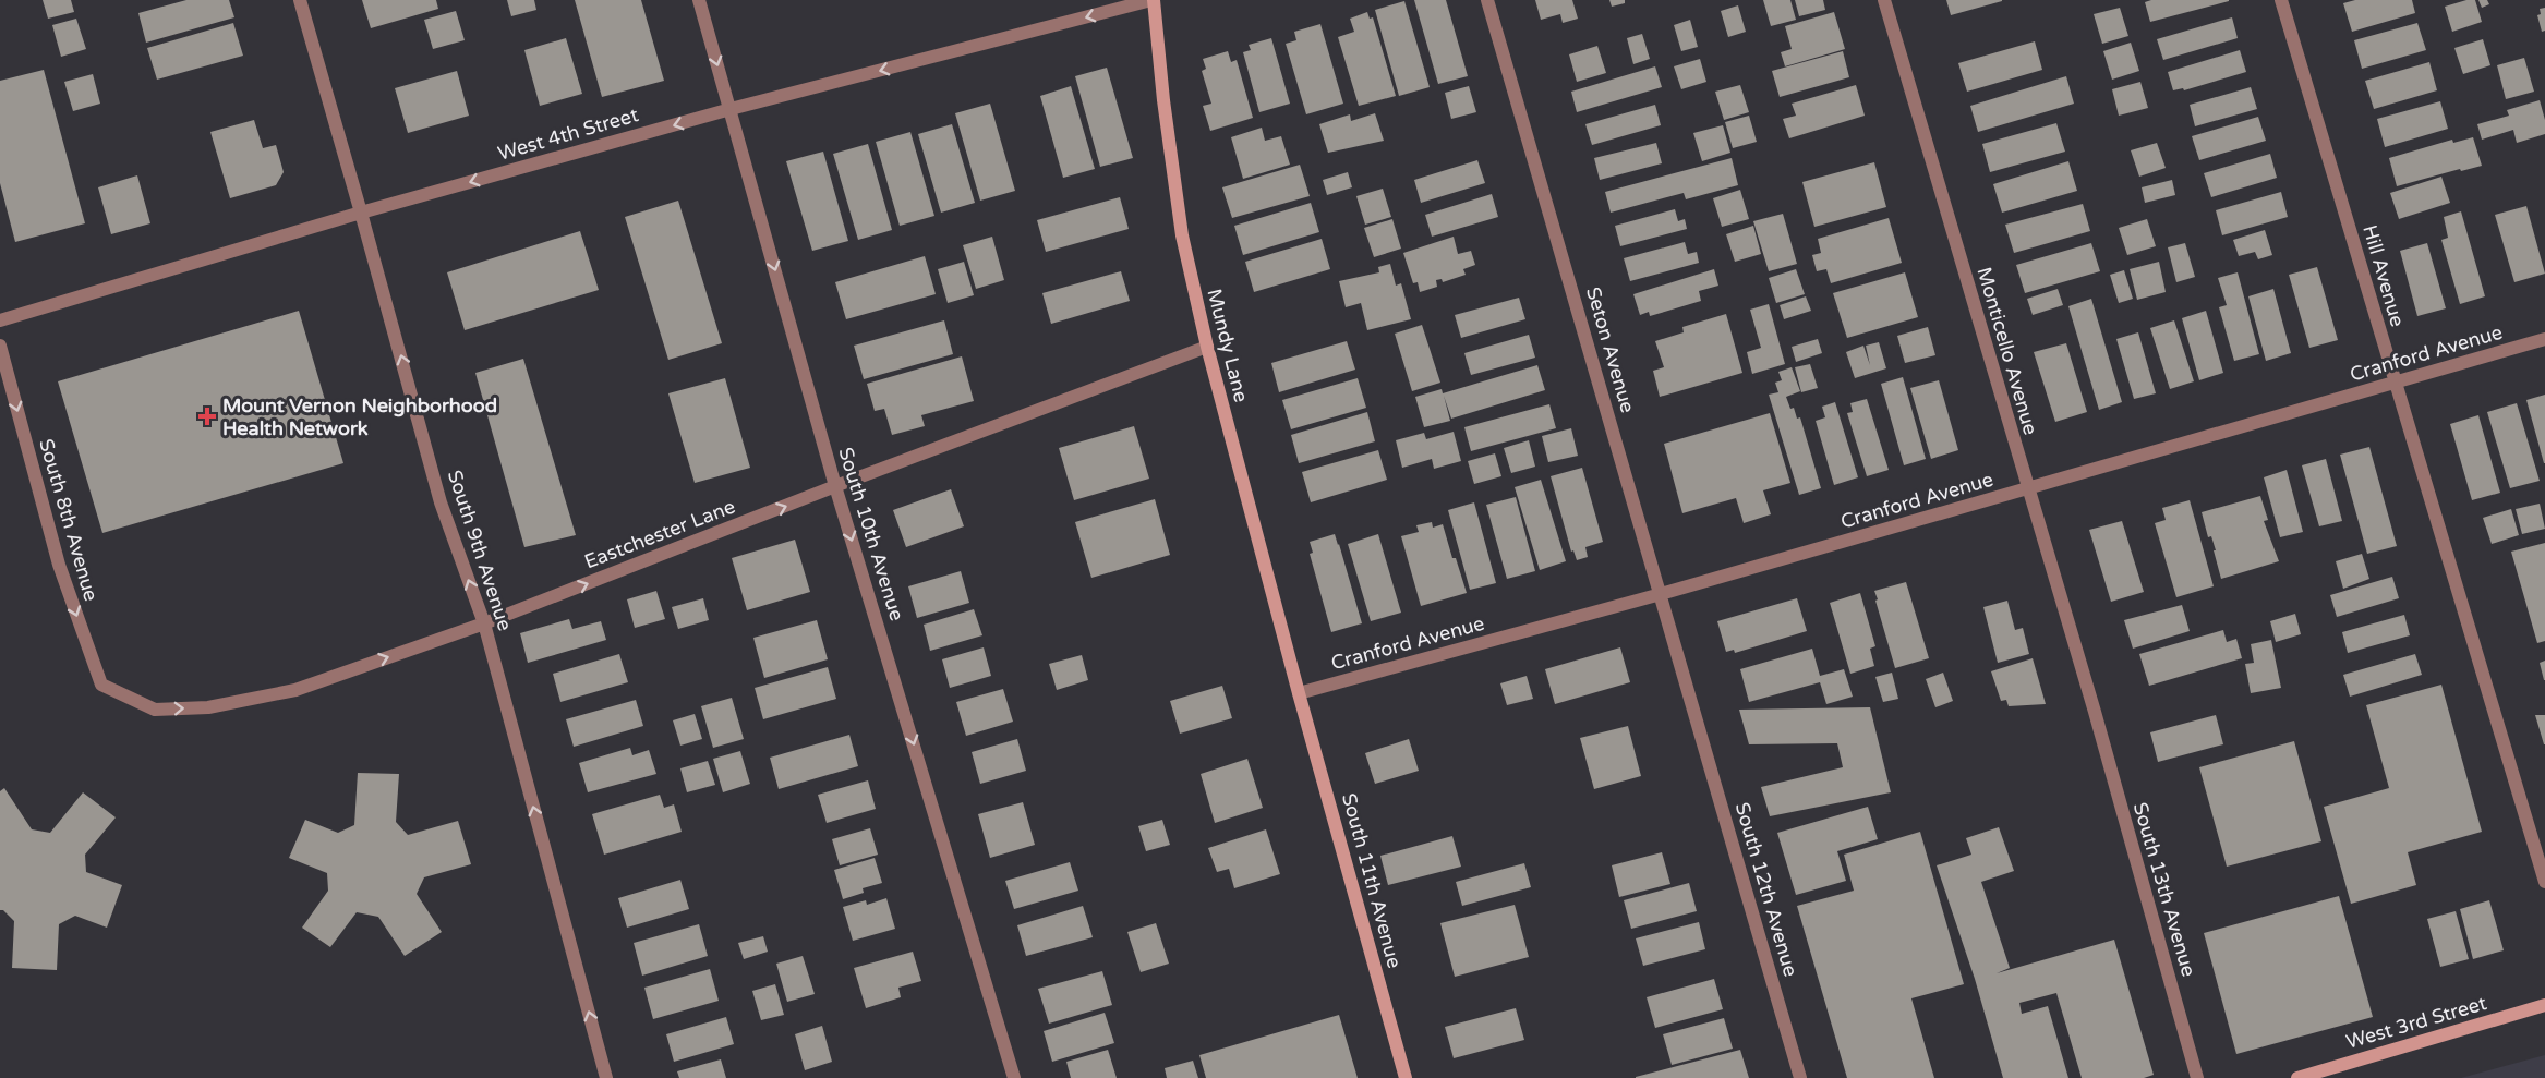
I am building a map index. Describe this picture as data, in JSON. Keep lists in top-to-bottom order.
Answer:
{
  "streets": {
    "street": [
      "West 4th Street",
      "Hill Avenue",
      "Mundy Lane",
      "Seton Avenue",
      "Monticello Avenue",
      "Cranford Avenue",
      "South 8th Avenue",
      "Eastchester Lane",
      "South 10th Avenue",
      "South 9th Avenue",
      "South 11th Avenue",
      "South 12th Avenue",
      "South 13th Avenue",
      "West 3rd Street"
    ]
  },
  "crossings": [
    ["West 4th Street", "Mundy Lane"],
    ["West 4th Street", "South 10th Avenue"],
    ["West 4th Street", "South 9th Avenue"],
    ["Hill Avenue", "Cranford Avenue"],
    ["Mundy Lane", "Cranford Avenue"],
    ["Mundy Lane", "Eastchester Lane"],
    ["Mundy Lane", "South 11th Avenue"],
    ["Seton Avenue", "Cranford Avenue"],
    ["Seton Avenue", "South 12th Avenue"],
    ["Monticello Avenue", "Cranford Avenue"],
    ["Monticello Avenue", "South 13th Avenue"],
    ["Cranford Avenue", "South 11th Avenue"],
    ["South 8th Avenue", "Eastchester Lane"],
    ["Eastchester Lane", "South 10th Avenue"],
    ["Eastchester Lane", "South 9th Avenue"]
  ],
  "one_way": [
    "West 4th Street",
    "South 8th Avenue",
    "Eastchester Lane",
    "South 10th Avenue",
    "South 9th Avenue"
  ],
  "places": {
    "health": ["Mount Vernon Neighborhood Health Network"]
  }
}
